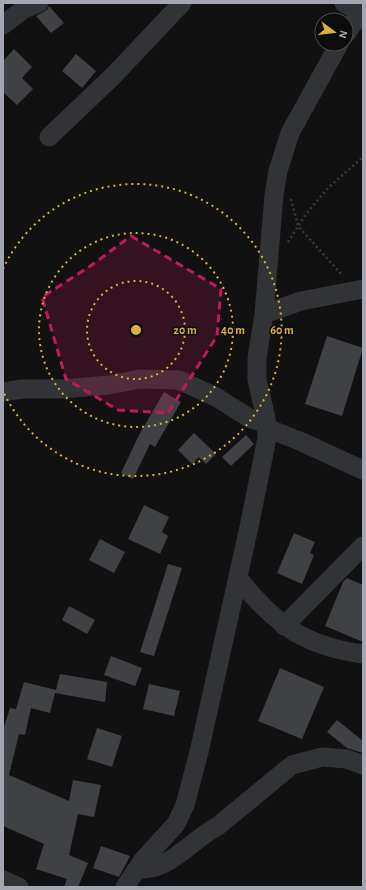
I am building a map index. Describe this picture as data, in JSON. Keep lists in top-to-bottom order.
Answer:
{
  "north": "right",
  "rings": ["20 m", "40 m", "60 m"]
}
